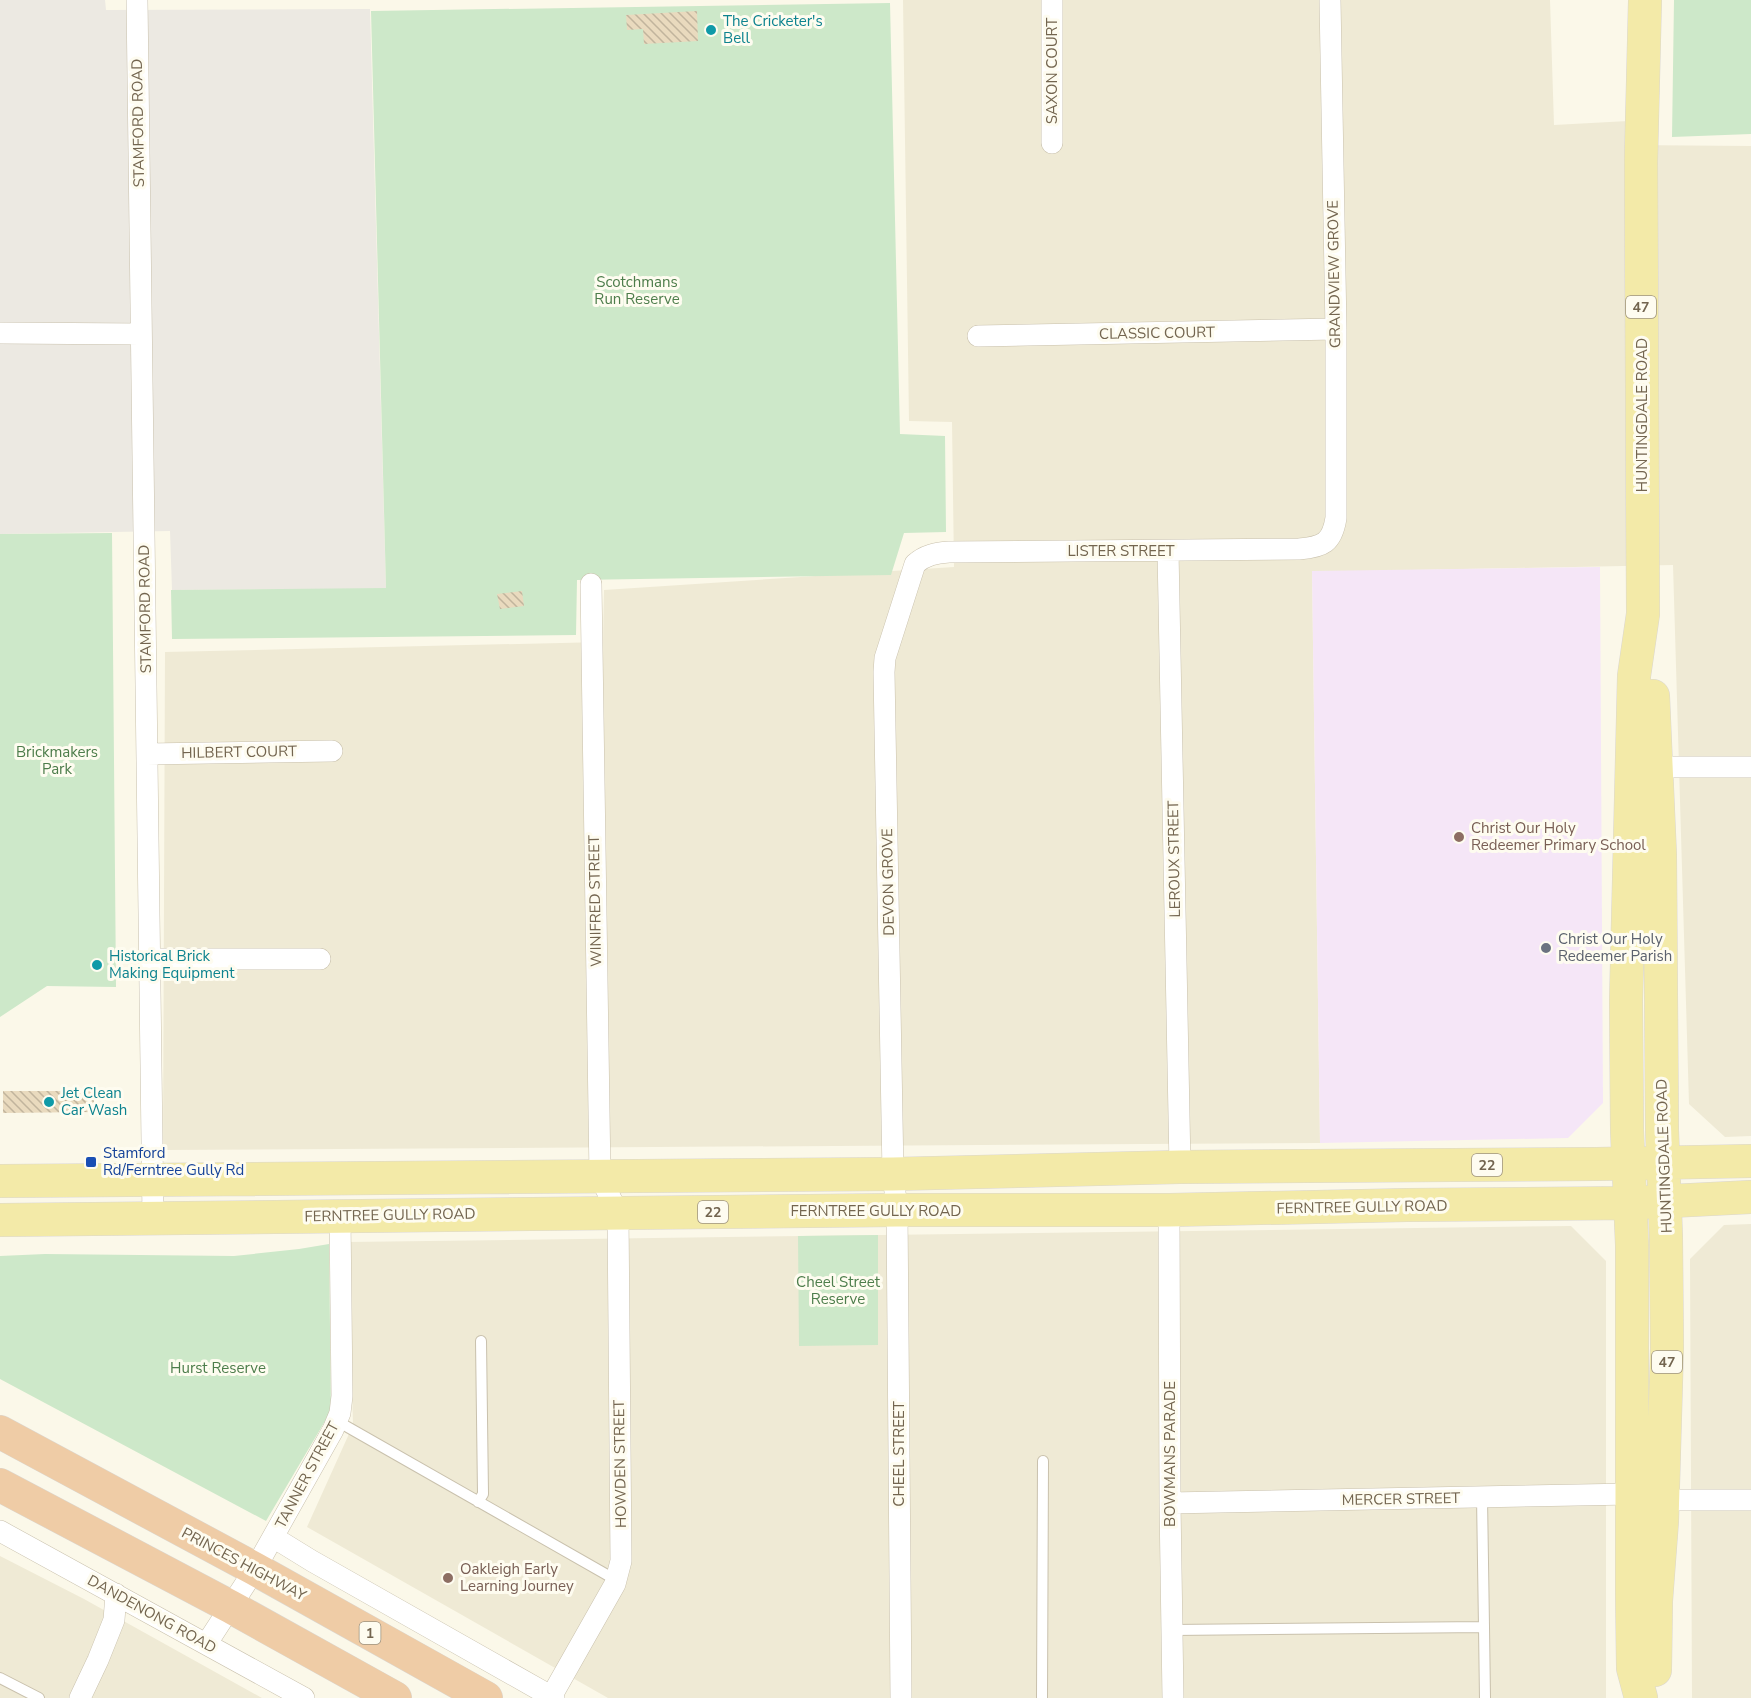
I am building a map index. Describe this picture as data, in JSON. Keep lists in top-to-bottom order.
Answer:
{
  "streets": {
    "highway": ["PRINCES HIGHWAY", "1"],
    "main road": [
      "47",
      "HUNTINGDALE ROAD",
      "22",
      "FERNTREE GULLY ROAD"
    ],
    "street": [
      "SAXON COURT",
      "STAMFORD ROAD",
      "GRANDVIEW GROVE",
      "CLASSIC COURT",
      "LISTER STREET",
      "HILBERT COURT",
      "LEROUX STREET",
      "DEVON GROVE",
      "WINIFRED STREET",
      "CHEEL STREET",
      "BOWMANS PARADE",
      "HOWDEN STREET",
      "TANNER STREET",
      "MERCER STREET",
      "DANDENONG ROAD"
    ]
  },
  "crossings": [
    ["STAMFORD ROAD", "HILBERT COURT"],
    ["STAMFORD ROAD", "22"],
    ["STAMFORD ROAD", "FERNTREE GULLY ROAD"],
    ["GRANDVIEW GROVE", "CLASSIC COURT"],
    ["GRANDVIEW GROVE", "LISTER STREET"],
    ["HUNTINGDALE ROAD", "22"],
    ["HUNTINGDALE ROAD", "FERNTREE GULLY ROAD"],
    ["HUNTINGDALE ROAD", "MERCER STREET"],
    ["LISTER STREET", "LEROUX STREET"],
    ["LISTER STREET", "DEVON GROVE"],
    ["LEROUX STREET", "22"],
    ["DEVON GROVE", "22"],
    ["DEVON GROVE", "FERNTREE GULLY ROAD"],
    ["DEVON GROVE", "CHEEL STREET"],
    ["WINIFRED STREET", "22"],
    ["WINIFRED STREET", "FERNTREE GULLY ROAD"],
    ["WINIFRED STREET", "HOWDEN STREET"],
    ["FERNTREE GULLY ROAD", "CHEEL STREET"],
    ["FERNTREE GULLY ROAD", "BOWMANS PARADE"],
    ["FERNTREE GULLY ROAD", "HOWDEN STREET"],
    ["FERNTREE GULLY ROAD", "TANNER STREET"],
    ["BOWMANS PARADE", "MERCER STREET"],
    ["TANNER STREET", "PRINCES HIGHWAY"],
    ["TANNER STREET", "DANDENONG ROAD"]
  ],
  "parks": [
    "Scotchmans Run Reserve",
    "Brickmakers Park",
    "Cheel Street Reserve",
    "Hurst Reserve"
  ],
  "places": {
    "other": [
      "The Cricketer's Bell",
      "Christ Our Holy Redeemer Primary School",
      "Christ Our Holy Redeemer Parish",
      "Historical Brick Making Equipment",
      "Jet Clean Car Wash",
      "Oakleigh Early Learning Journey"
    ],
    "transit": ["Stamford Rd/Ferntree Gully Rd"]
  }
}
